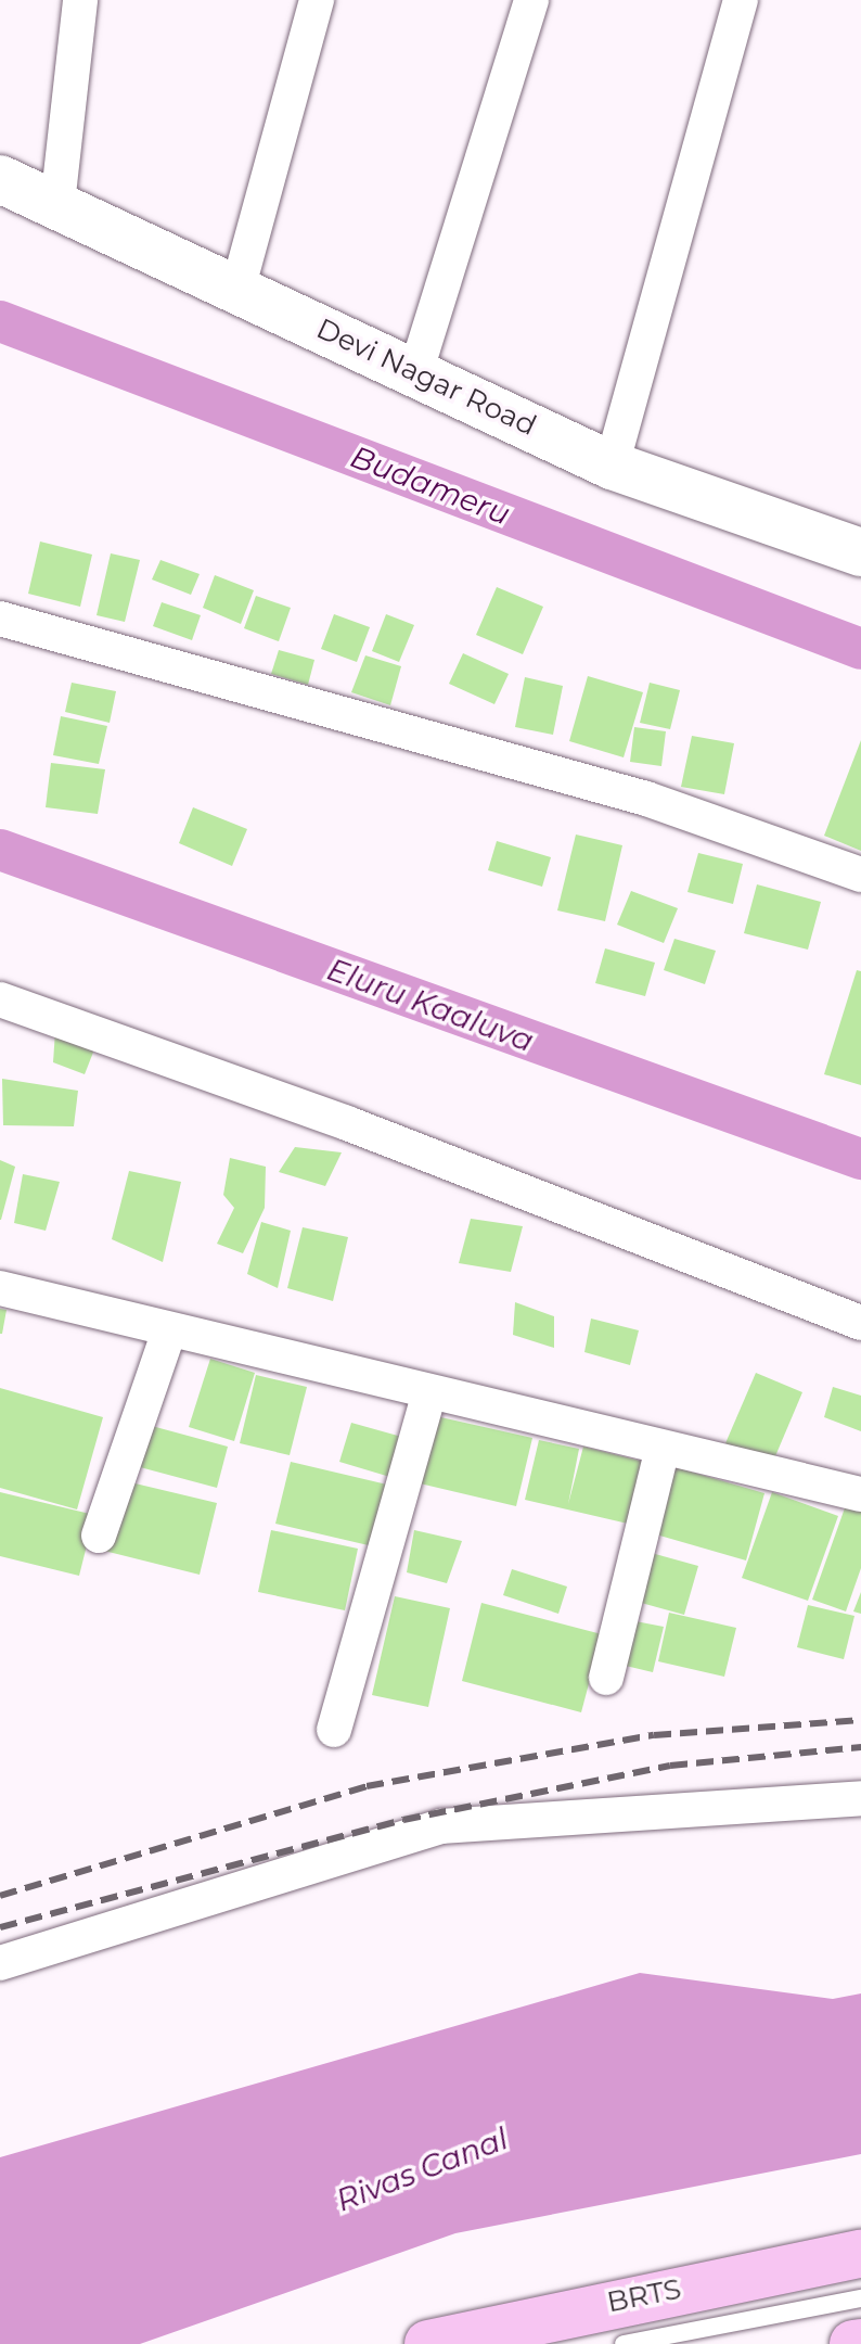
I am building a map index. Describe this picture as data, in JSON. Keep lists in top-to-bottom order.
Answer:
{
  "streets": {
    "main road": ["BRTS"],
    "street": ["Devi Nagar Road"]
  },
  "water": ["Budameru", "Eluru Kaaluva", "Rivas Canal"]
}
